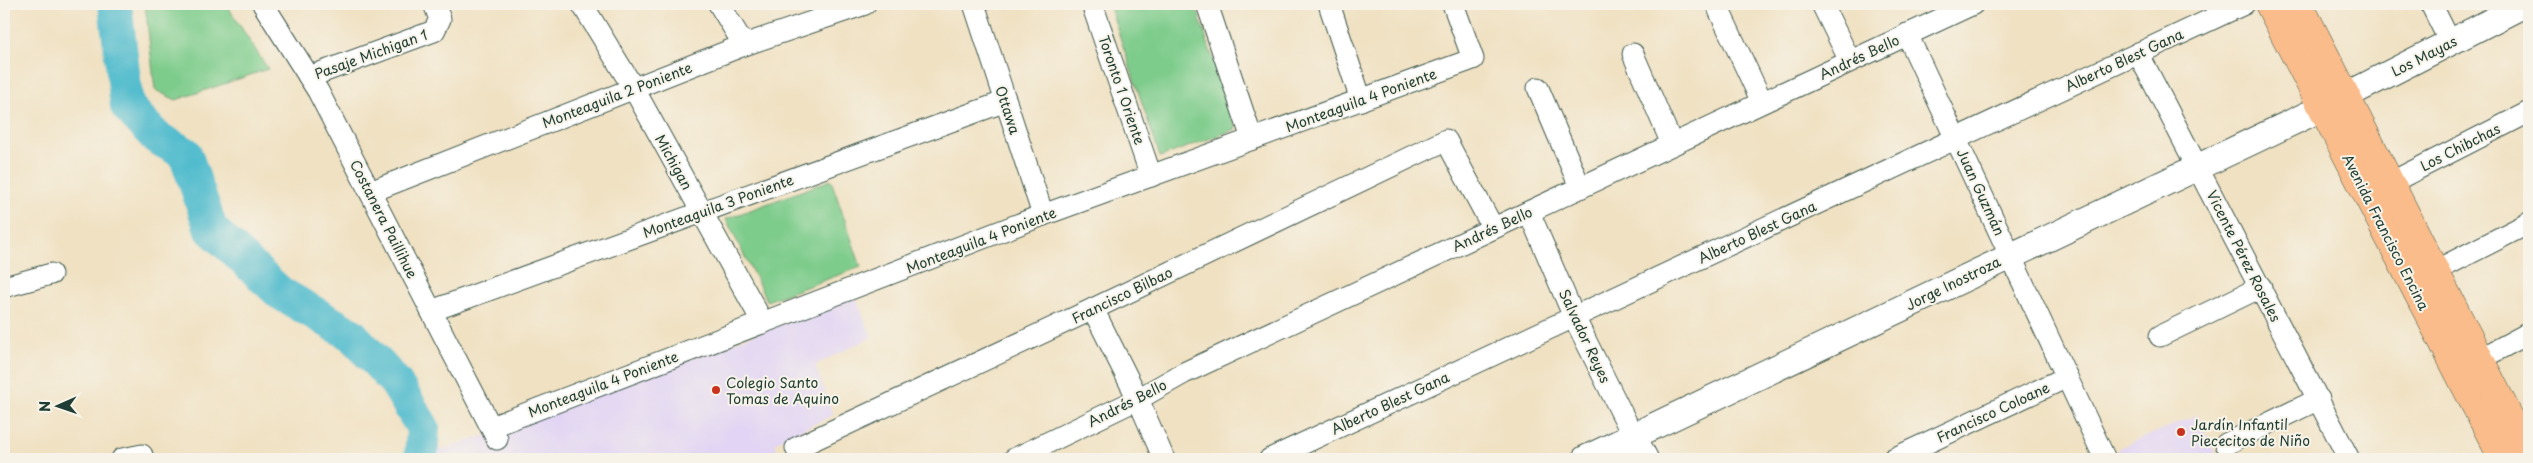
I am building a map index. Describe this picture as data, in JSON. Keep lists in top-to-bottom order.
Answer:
{
  "streets": {
    "main road": ["Avenida Francisco Encina"],
    "street": [
      "Pasaje Michigan 1",
      "Los Mayas",
      "Andrés Bello",
      "Alberto Blest Gana",
      "Toronto 1 Oriente",
      "Monteaguila 2 Poniente",
      "Monteaguila 4 Poniente",
      "Ottawa",
      "Los Chibchas",
      "Michigan",
      "Juan Guzmán",
      "Monteaguila 3 Poniente",
      "Costanera Paillihue",
      "Vicente Pérez Rosales",
      "Jorge Inostroza",
      "Francisco Bilbao",
      "Salvador Reyes",
      "Francisco Coloane"
    ]
  },
  "crossings": [
    ["Pasaje Michigan 1", "Costanera Paillihue"],
    ["Los Mayas", "Avenida Francisco Encina"],
    ["Los Mayas", "Jorge Inostroza"],
    ["Andrés Bello", "Juan Guzmán"],
    ["Andrés Bello", "Francisco Bilbao"],
    ["Andrés Bello", "Salvador Reyes"],
    ["Alberto Blest Gana", "Juan Guzmán"],
    ["Alberto Blest Gana", "Vicente Pérez Rosales"],
    ["Alberto Blest Gana", "Salvador Reyes"],
    ["Toronto 1 Oriente", "Monteaguila 4 Poniente"],
    ["Monteaguila 2 Poniente", "Michigan"],
    ["Monteaguila 2 Poniente", "Costanera Paillihue"],
    ["Monteaguila 4 Poniente", "Ottawa"],
    ["Monteaguila 4 Poniente", "Michigan"],
    ["Monteaguila 4 Poniente", "Costanera Paillihue"],
    ["Ottawa", "Monteaguila 3 Poniente"],
    ["Los Chibchas", "Avenida Francisco Encina"],
    ["Michigan", "Monteaguila 3 Poniente"],
    ["Juan Guzmán", "Jorge Inostroza"],
    ["Juan Guzmán", "Francisco Coloane"],
    ["Monteaguila 3 Poniente", "Costanera Paillihue"],
    ["Avenida Francisco Encina", "Jorge Inostroza"],
    ["Vicente Pérez Rosales", "Jorge Inostroza"],
    ["Jorge Inostroza", "Salvador Reyes"]
  ],
  "places": ["Colegio Santo Tomas de Aquino", "Jardín Infantil Piececitos de Niño"],
  "north": "left"
}
